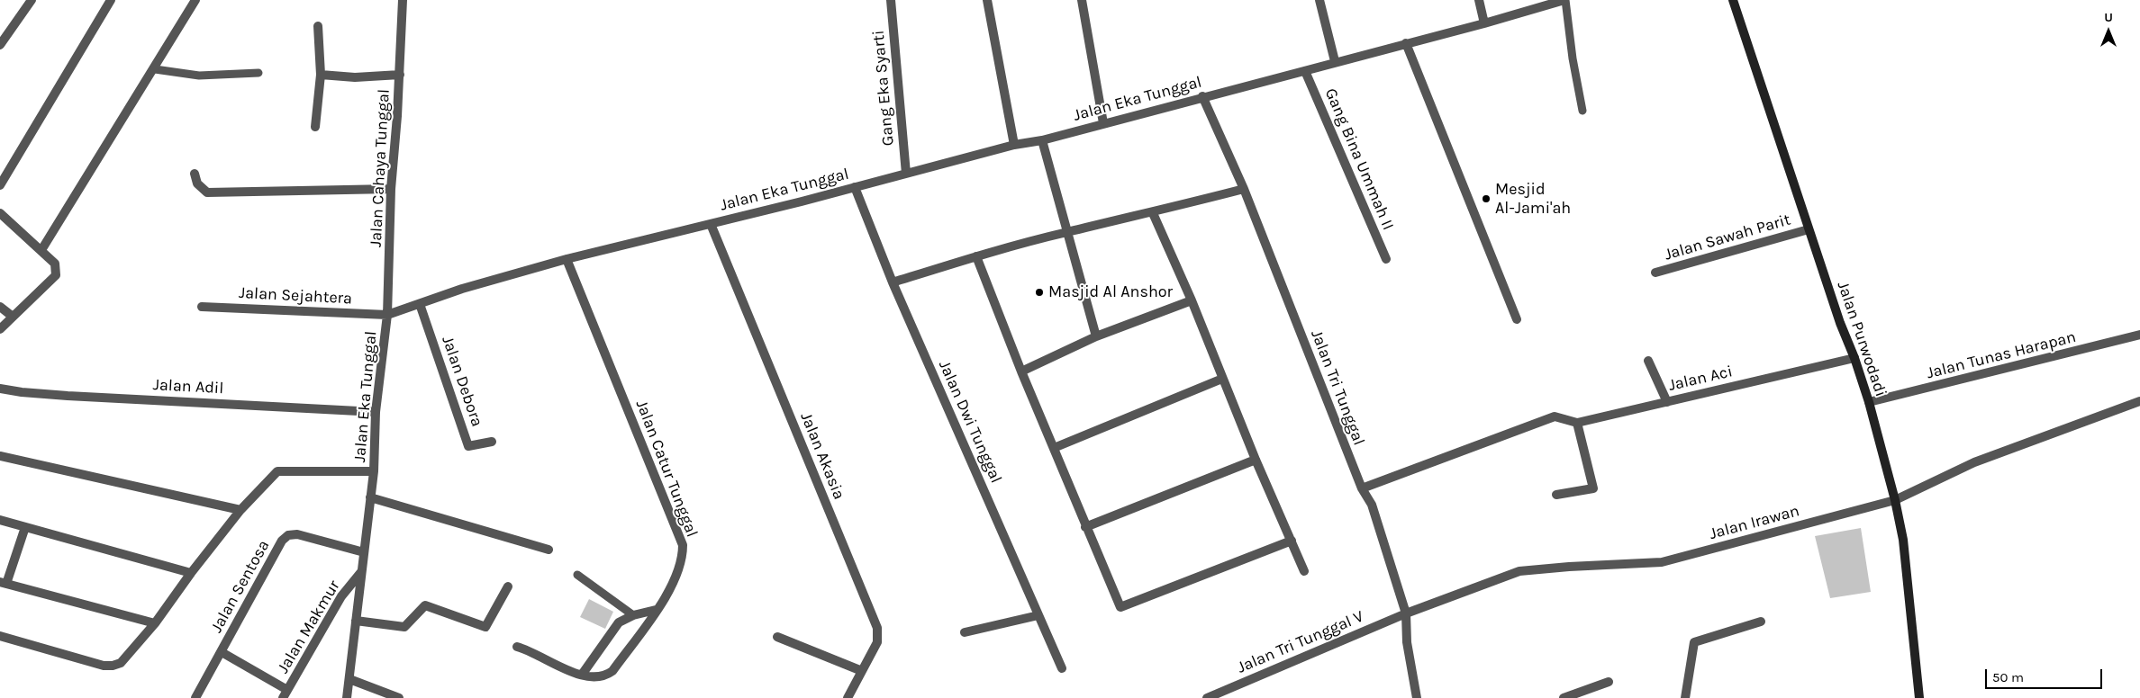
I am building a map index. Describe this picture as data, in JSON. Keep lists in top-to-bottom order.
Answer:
{
  "streets": {
    "street": [
      "Gang Eka Syarti",
      "Jalan Eka Tunggal",
      "Gang Bina Ummah II",
      "Jalan Cahaya Tunggal",
      "Jalan Sawah Parit",
      "Jalan Sejahtera",
      "Jalan Purwodadi",
      "Jalan Tunas Harapan",
      "Jalan Aci",
      "Jalan Debora",
      "Jalan Adil",
      "Jalan Tri Tunggal",
      "Jalan Dwi Tunggal",
      "Jalan Akasia",
      "Jalan Catur Tunggal",
      "Jalan Irawan",
      "Jalan Sentosa",
      "Jalan Makmur",
      "Jalan Tri Tunggal V"
    ]
  },
  "crossings": [
    ["Gang Eka Syarti", "Jalan Eka Tunggal"],
    ["Jalan Eka Tunggal", "Gang Bina Ummah II"],
    ["Jalan Eka Tunggal", "Jalan Cahaya Tunggal"],
    ["Jalan Eka Tunggal", "Jalan Sejahtera"],
    ["Jalan Eka Tunggal", "Jalan Debora"],
    ["Jalan Eka Tunggal", "Jalan Adil"],
    ["Jalan Eka Tunggal", "Jalan Tri Tunggal"],
    ["Jalan Eka Tunggal", "Jalan Dwi Tunggal"],
    ["Jalan Eka Tunggal", "Jalan Akasia"],
    ["Jalan Eka Tunggal", "Jalan Catur Tunggal"],
    ["Jalan Eka Tunggal", "Jalan Sentosa"],
    ["Jalan Eka Tunggal", "Jalan Makmur"],
    ["Jalan Cahaya Tunggal", "Jalan Sejahtera"],
    ["Jalan Sawah Parit", "Jalan Purwodadi"],
    ["Jalan Purwodadi", "Jalan Tunas Harapan"],
    ["Jalan Purwodadi", "Jalan Aci"],
    ["Jalan Purwodadi", "Jalan Irawan"],
    ["Jalan Aci", "Jalan Tri Tunggal"],
    ["Jalan Tri Tunggal", "Jalan Irawan"],
    ["Jalan Tri Tunggal", "Jalan Tri Tunggal V"],
    ["Jalan Irawan", "Jalan Tri Tunggal V"]
  ],
  "places": ["Mesjid Al-Jami'ah", "Masjid Al Anshor"],
  "scale_bar": "50 m",
  "north": "top"
}
